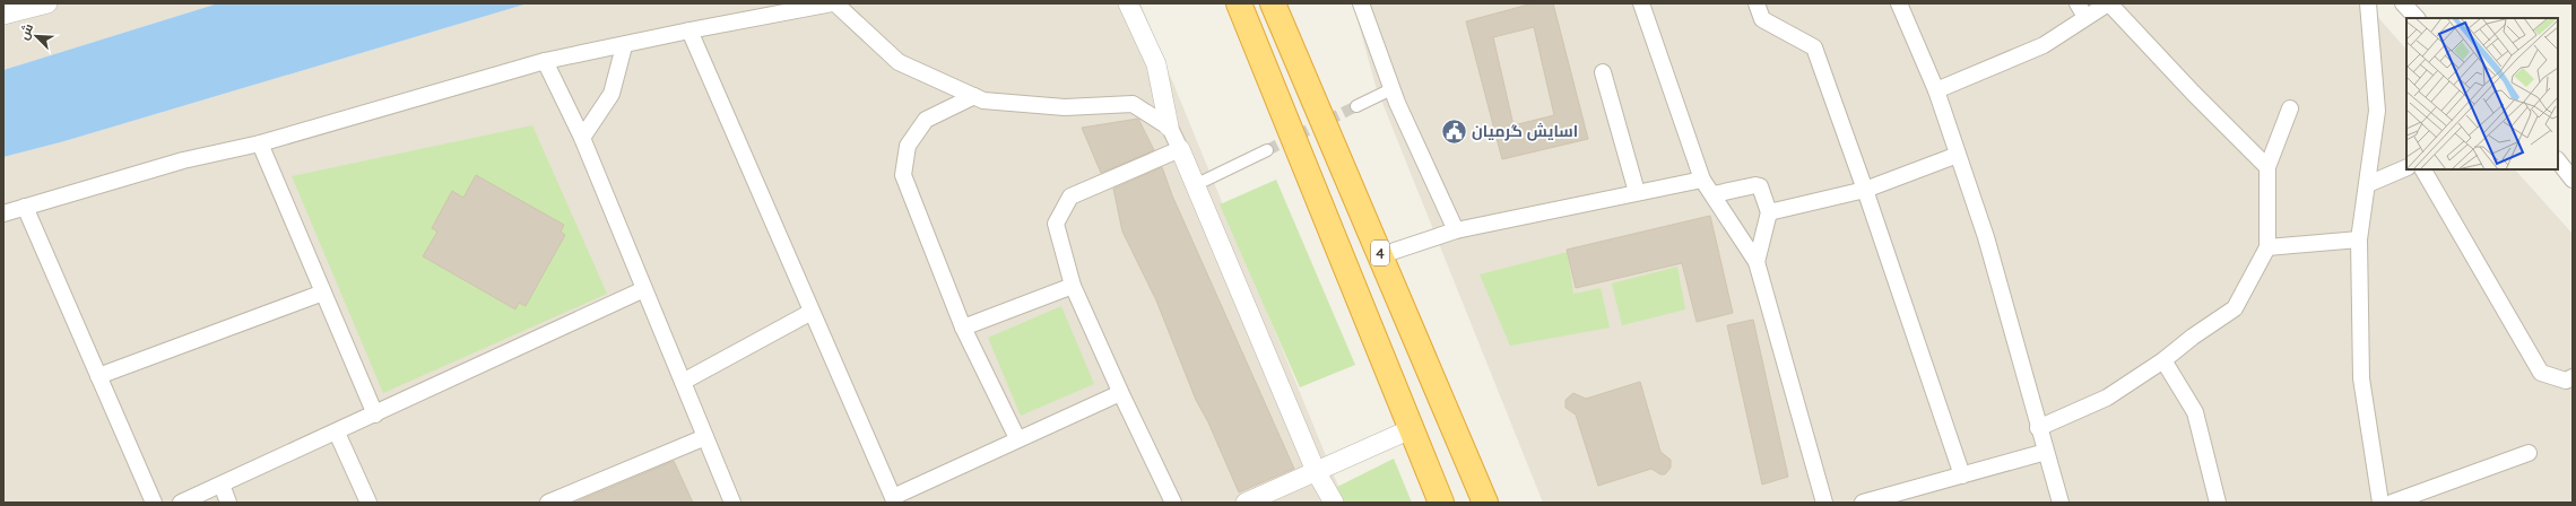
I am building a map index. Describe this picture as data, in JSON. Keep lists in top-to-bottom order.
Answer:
{
  "streets": {
    "highway": ["4"]
  },
  "places": {
    "public building": ["اسايش گرميان"]
  },
  "north": "top left"
}
